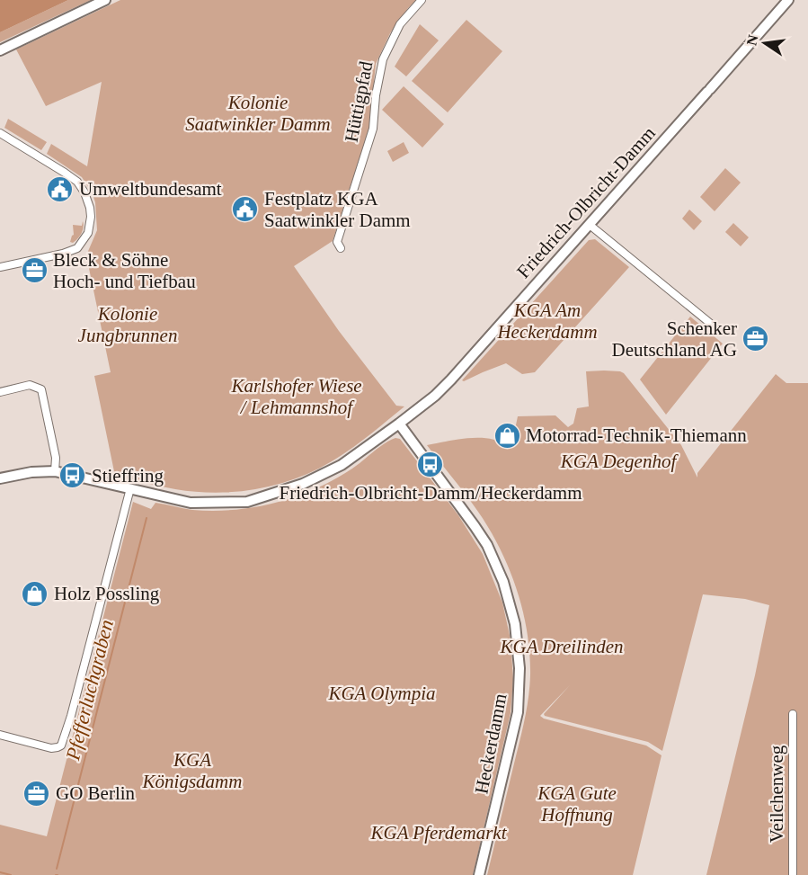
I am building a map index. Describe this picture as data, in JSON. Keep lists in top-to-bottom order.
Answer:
{
  "streets": {
    "street": [
      "Hüttigpfad",
      "Friedrich-Olbricht-Damm",
      "Heckerdamm",
      "Veilchenweg"
    ]
  },
  "crossings": [
    ["Friedrich-Olbricht-Damm", "Heckerdamm"]
  ],
  "water": ["Pfefferluchgraben"],
  "parks": [
    "Kolonie Saatwinkler Damm",
    "KGA Am Heckerdamm",
    "Kolonie Jungbrunnen",
    "Karlshofer Wiese / Lehmannshof",
    "KGA Degenhof",
    "KGA Dreilinden",
    "KGA Olympia",
    "KGA Königsdamm",
    "KGA Gute Hoffnung",
    "KGA Pferdemarkt"
  ],
  "places": {
    "public building": ["Umweltbundesamt", "Festplatz KGA Saatwinkler Damm"],
    "office": ["Bleck & Söhne Hoch- und Tiefbau", "Schenker Deutschland AG", "GO Berlin"],
    "shop": ["Motorrad-Technik-Thiemann", "Holz Possling"],
    "bus stop": ["Friedrich-Olbricht-Damm/Heckerdamm", "Stieffring"]
  },
  "north": "left"
}
